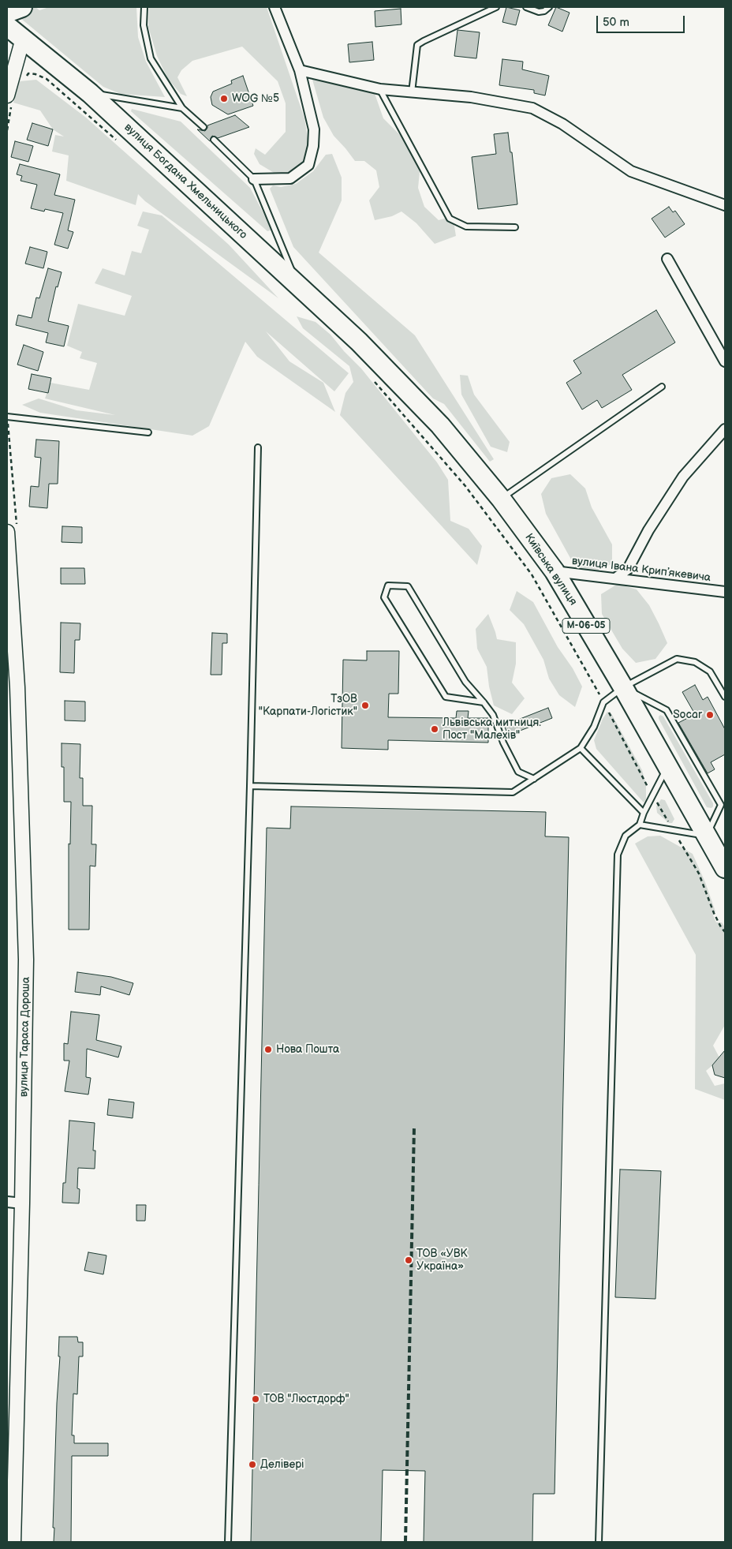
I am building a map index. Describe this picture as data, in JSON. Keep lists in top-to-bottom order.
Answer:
{
  "streets": {
    "highway": ["вулиця Богдана Хмельницького", "Київська вулиця", "М-06-05"],
    "street": ["вулиця Івана Крипʼякевича", "вулиця Тараса Дороша"]
  },
  "crossings": [
    ["вулиця Богдана Хмельницького", "Київська вулиця"],
    ["Київська вулиця", "вулиця Івана Крипʼякевича"]
  ],
  "places": [
    "WOG №5",
    "ТзОВ \"Карпати-Логістик\"",
    "Socar",
    "Львівська митниця. Пост \"Малехів\"",
    "Нова Пошта",
    "ТОВ «УВК Україна»",
    "ТОВ \"Люстдорф\"",
    "Делівері"
  ],
  "scale_bar": "50 m"
}
